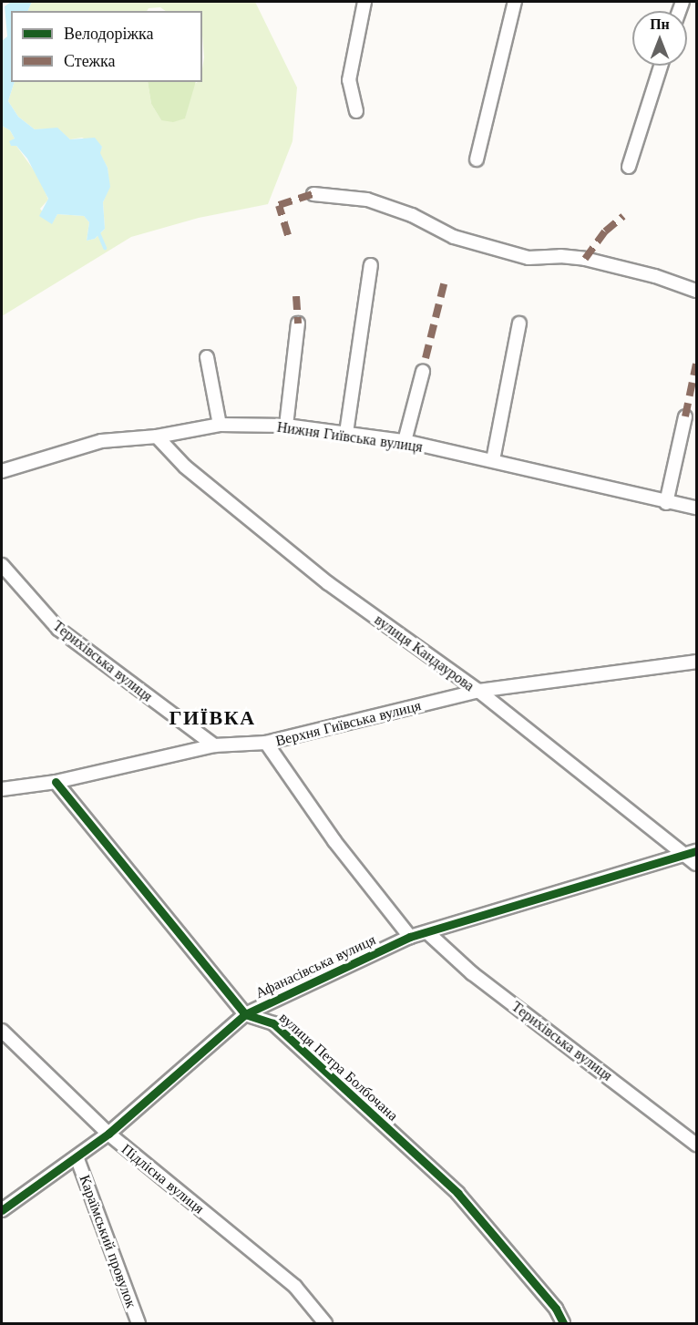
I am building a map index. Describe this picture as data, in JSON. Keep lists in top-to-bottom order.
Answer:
{
  "streets": {
    "street": [
      "Нижня Гиївська вулиця",
      "вулиця Кандаурова",
      "Терихівська вулиця",
      "Верхня Гиївська вулиця",
      "Афанасівська вулиця",
      "вулиця Петра Болбочана",
      "Підлісна вулиця",
      "Караїмський провулок"
    ]
  },
  "crossings": [
    ["Нижня Гиївська вулиця", "вулиця Кандаурова"],
    ["вулиця Кандаурова", "Верхня Гиївська вулиця"],
    ["вулиця Кандаурова", "Афанасівська вулиця"],
    ["Терихівська вулиця", "Верхня Гиївська вулиця"],
    ["Терихівська вулиця", "Афанасівська вулиця"],
    ["Афанасівська вулиця", "вулиця Петра Болбочана"],
    ["Афанасівська вулиця", "Підлісна вулиця"],
    ["Афанасівська вулиця", "Караїмський провулок"]
  ],
  "districts": ["ГИЇВКА"],
  "legend": ["Велодоріжка", "Стежка"],
  "north": "top"
}
